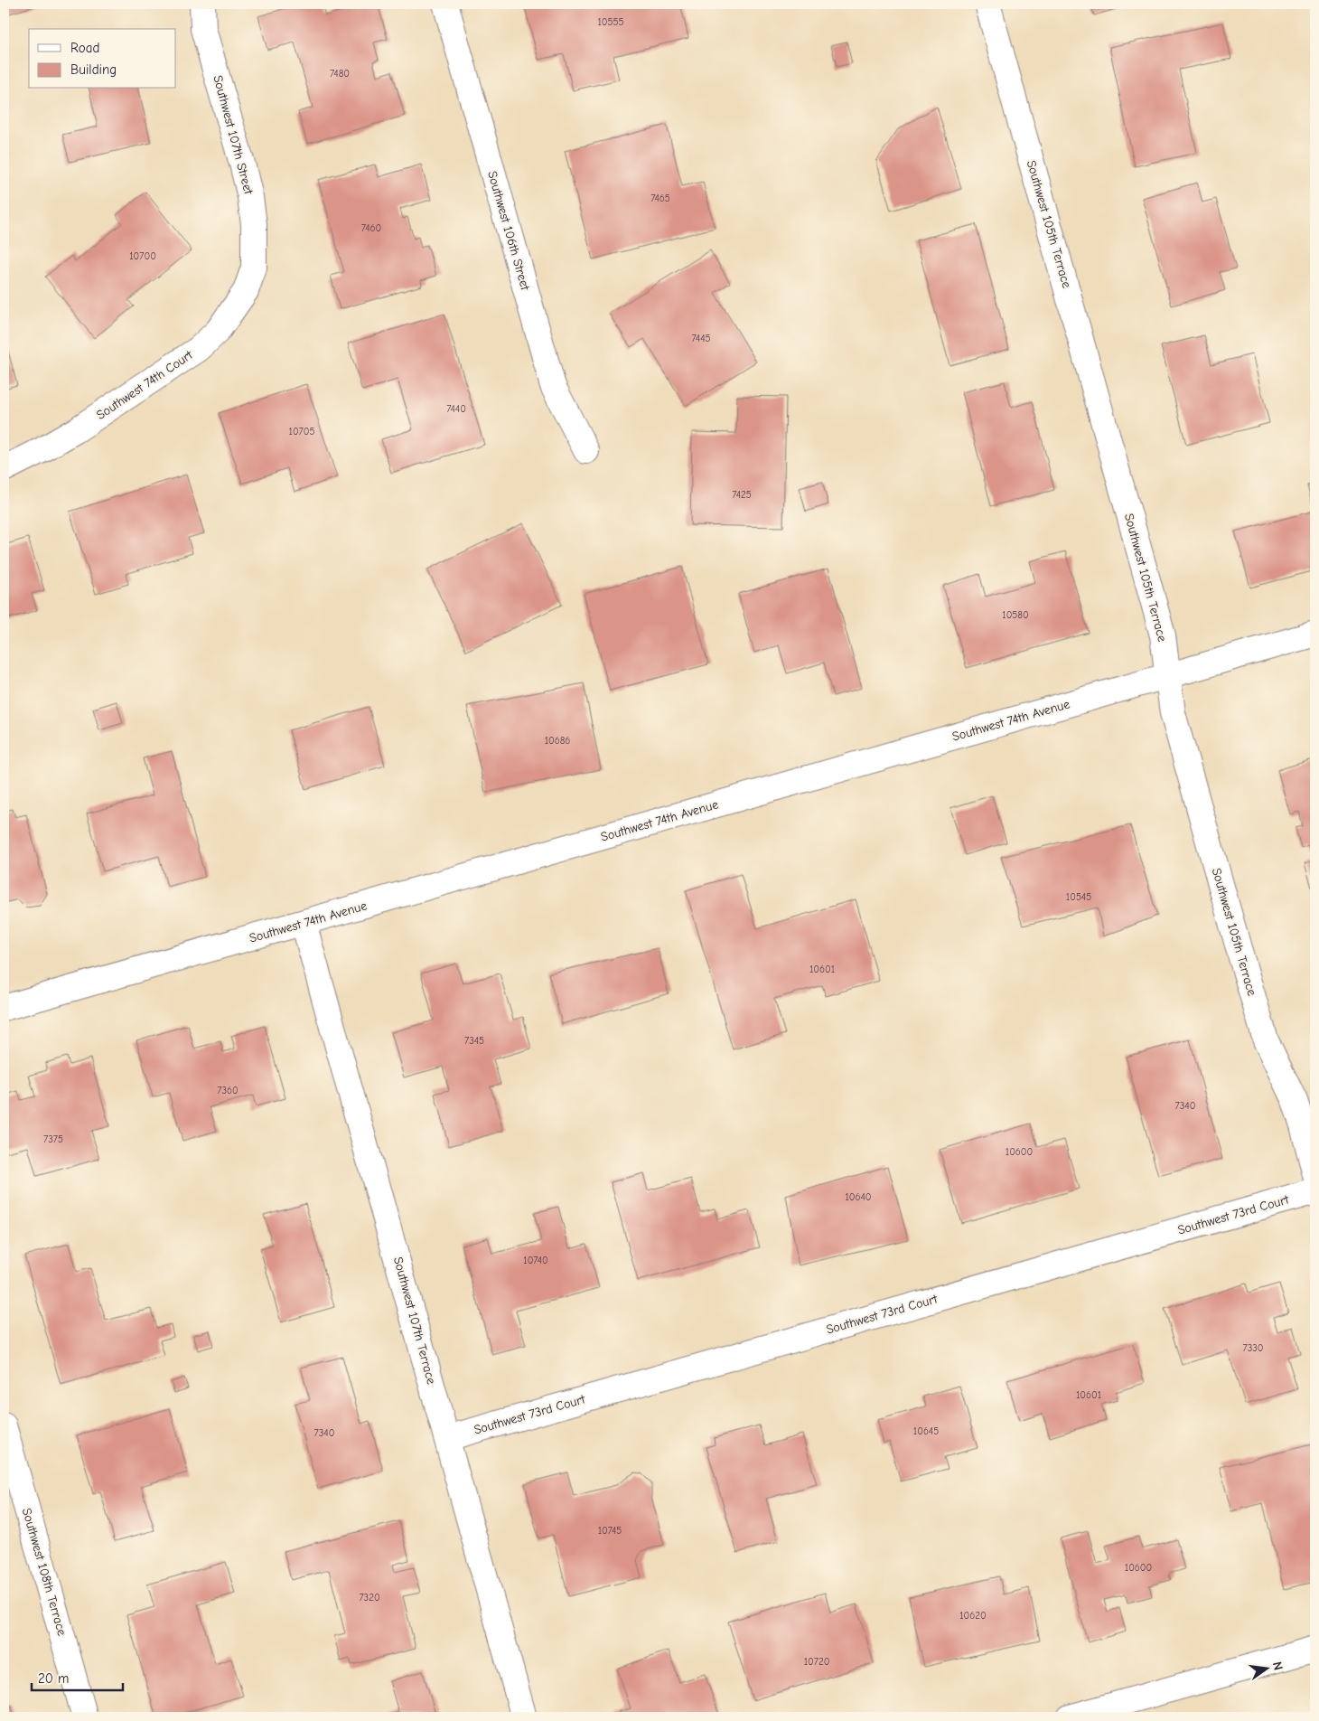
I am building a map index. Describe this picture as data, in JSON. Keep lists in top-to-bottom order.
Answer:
{
  "streets": {
    "street": [
      "Southwest 107th Street",
      "Southwest 105th Terrace",
      "Southwest 106th Street",
      "Southwest 74th Court",
      "Southwest 74th Avenue",
      "Southwest 73rd Court",
      "Southwest 107th Terrace",
      "Southwest 108th Terrace"
    ]
  },
  "crossings": [
    ["Southwest 107th Street", "Southwest 74th Court"],
    ["Southwest 105th Terrace", "Southwest 74th Avenue"],
    ["Southwest 74th Avenue", "Southwest 107th Terrace"],
    ["Southwest 73rd Court", "Southwest 107th Terrace"]
  ],
  "house_numbers": [
    "10555",
    "7480",
    "7465",
    "7460",
    "10700",
    "7445",
    "7440",
    "10705",
    "7425",
    "10580",
    "10686",
    "10545",
    "10601",
    "7345",
    "7360",
    "7340",
    "7375",
    "10600",
    "10640",
    "10740",
    "7330",
    "10601",
    "10645",
    "7340",
    "10745",
    "10600",
    "7320",
    "10620",
    "10720"
  ],
  "legend": ["Road", "Building"],
  "scale_bar": "20 m",
  "north": "right"
}
